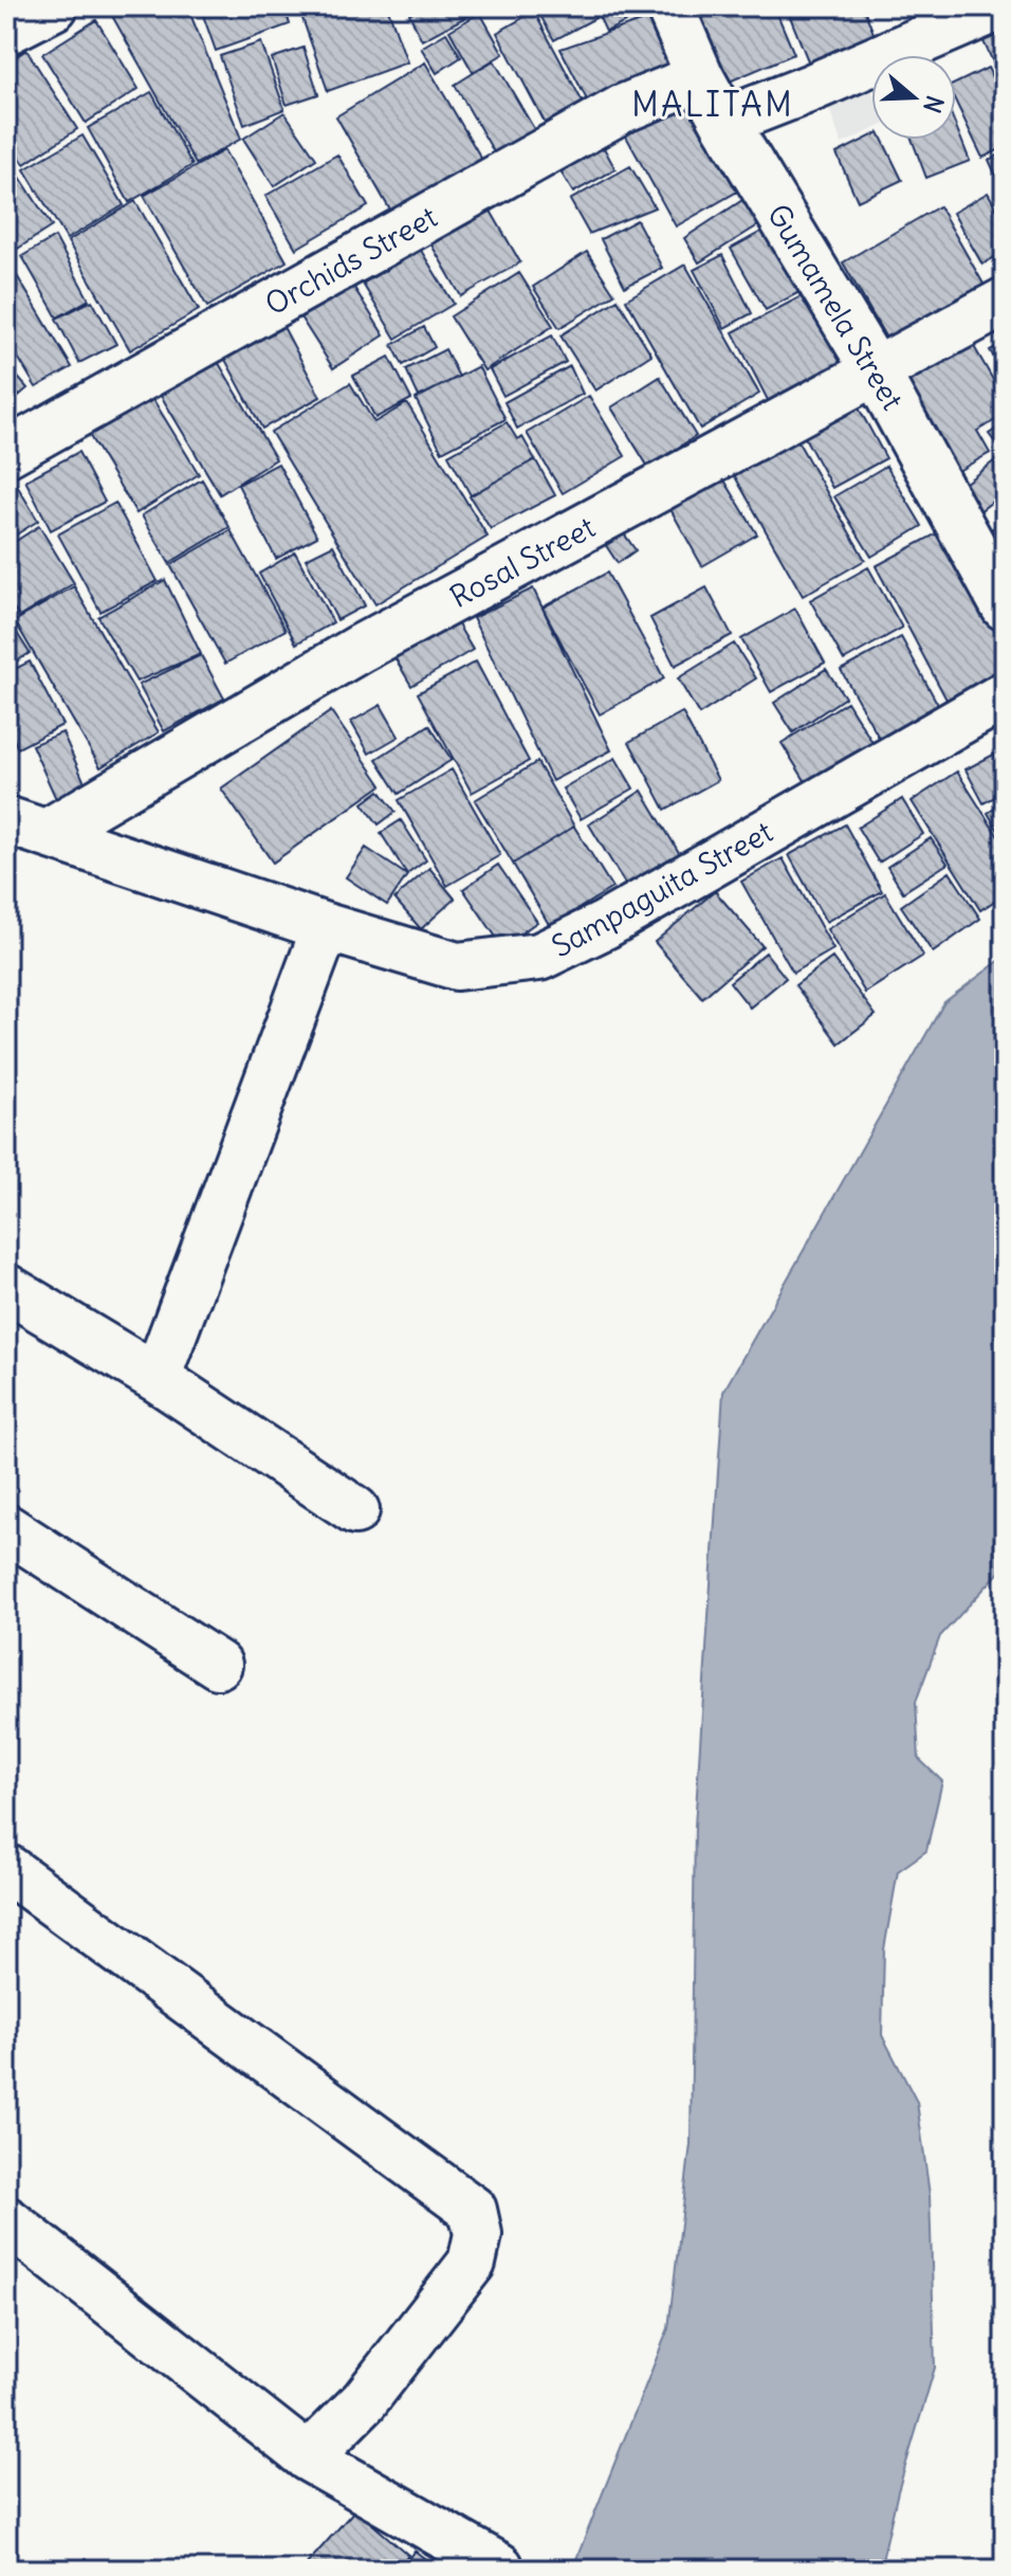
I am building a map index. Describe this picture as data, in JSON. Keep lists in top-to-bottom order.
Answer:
{
  "streets": {
    "street": [
      "Orchids Street",
      "Gumamela Street",
      "Rosal Street",
      "Sampaguita Street"
    ]
  },
  "crossings": [
    ["Orchids Street", "Gumamela Street"],
    ["Gumamela Street", "Rosal Street"],
    ["Rosal Street", "Sampaguita Street"]
  ],
  "districts": ["MALITAM"],
  "north": "right"
}
